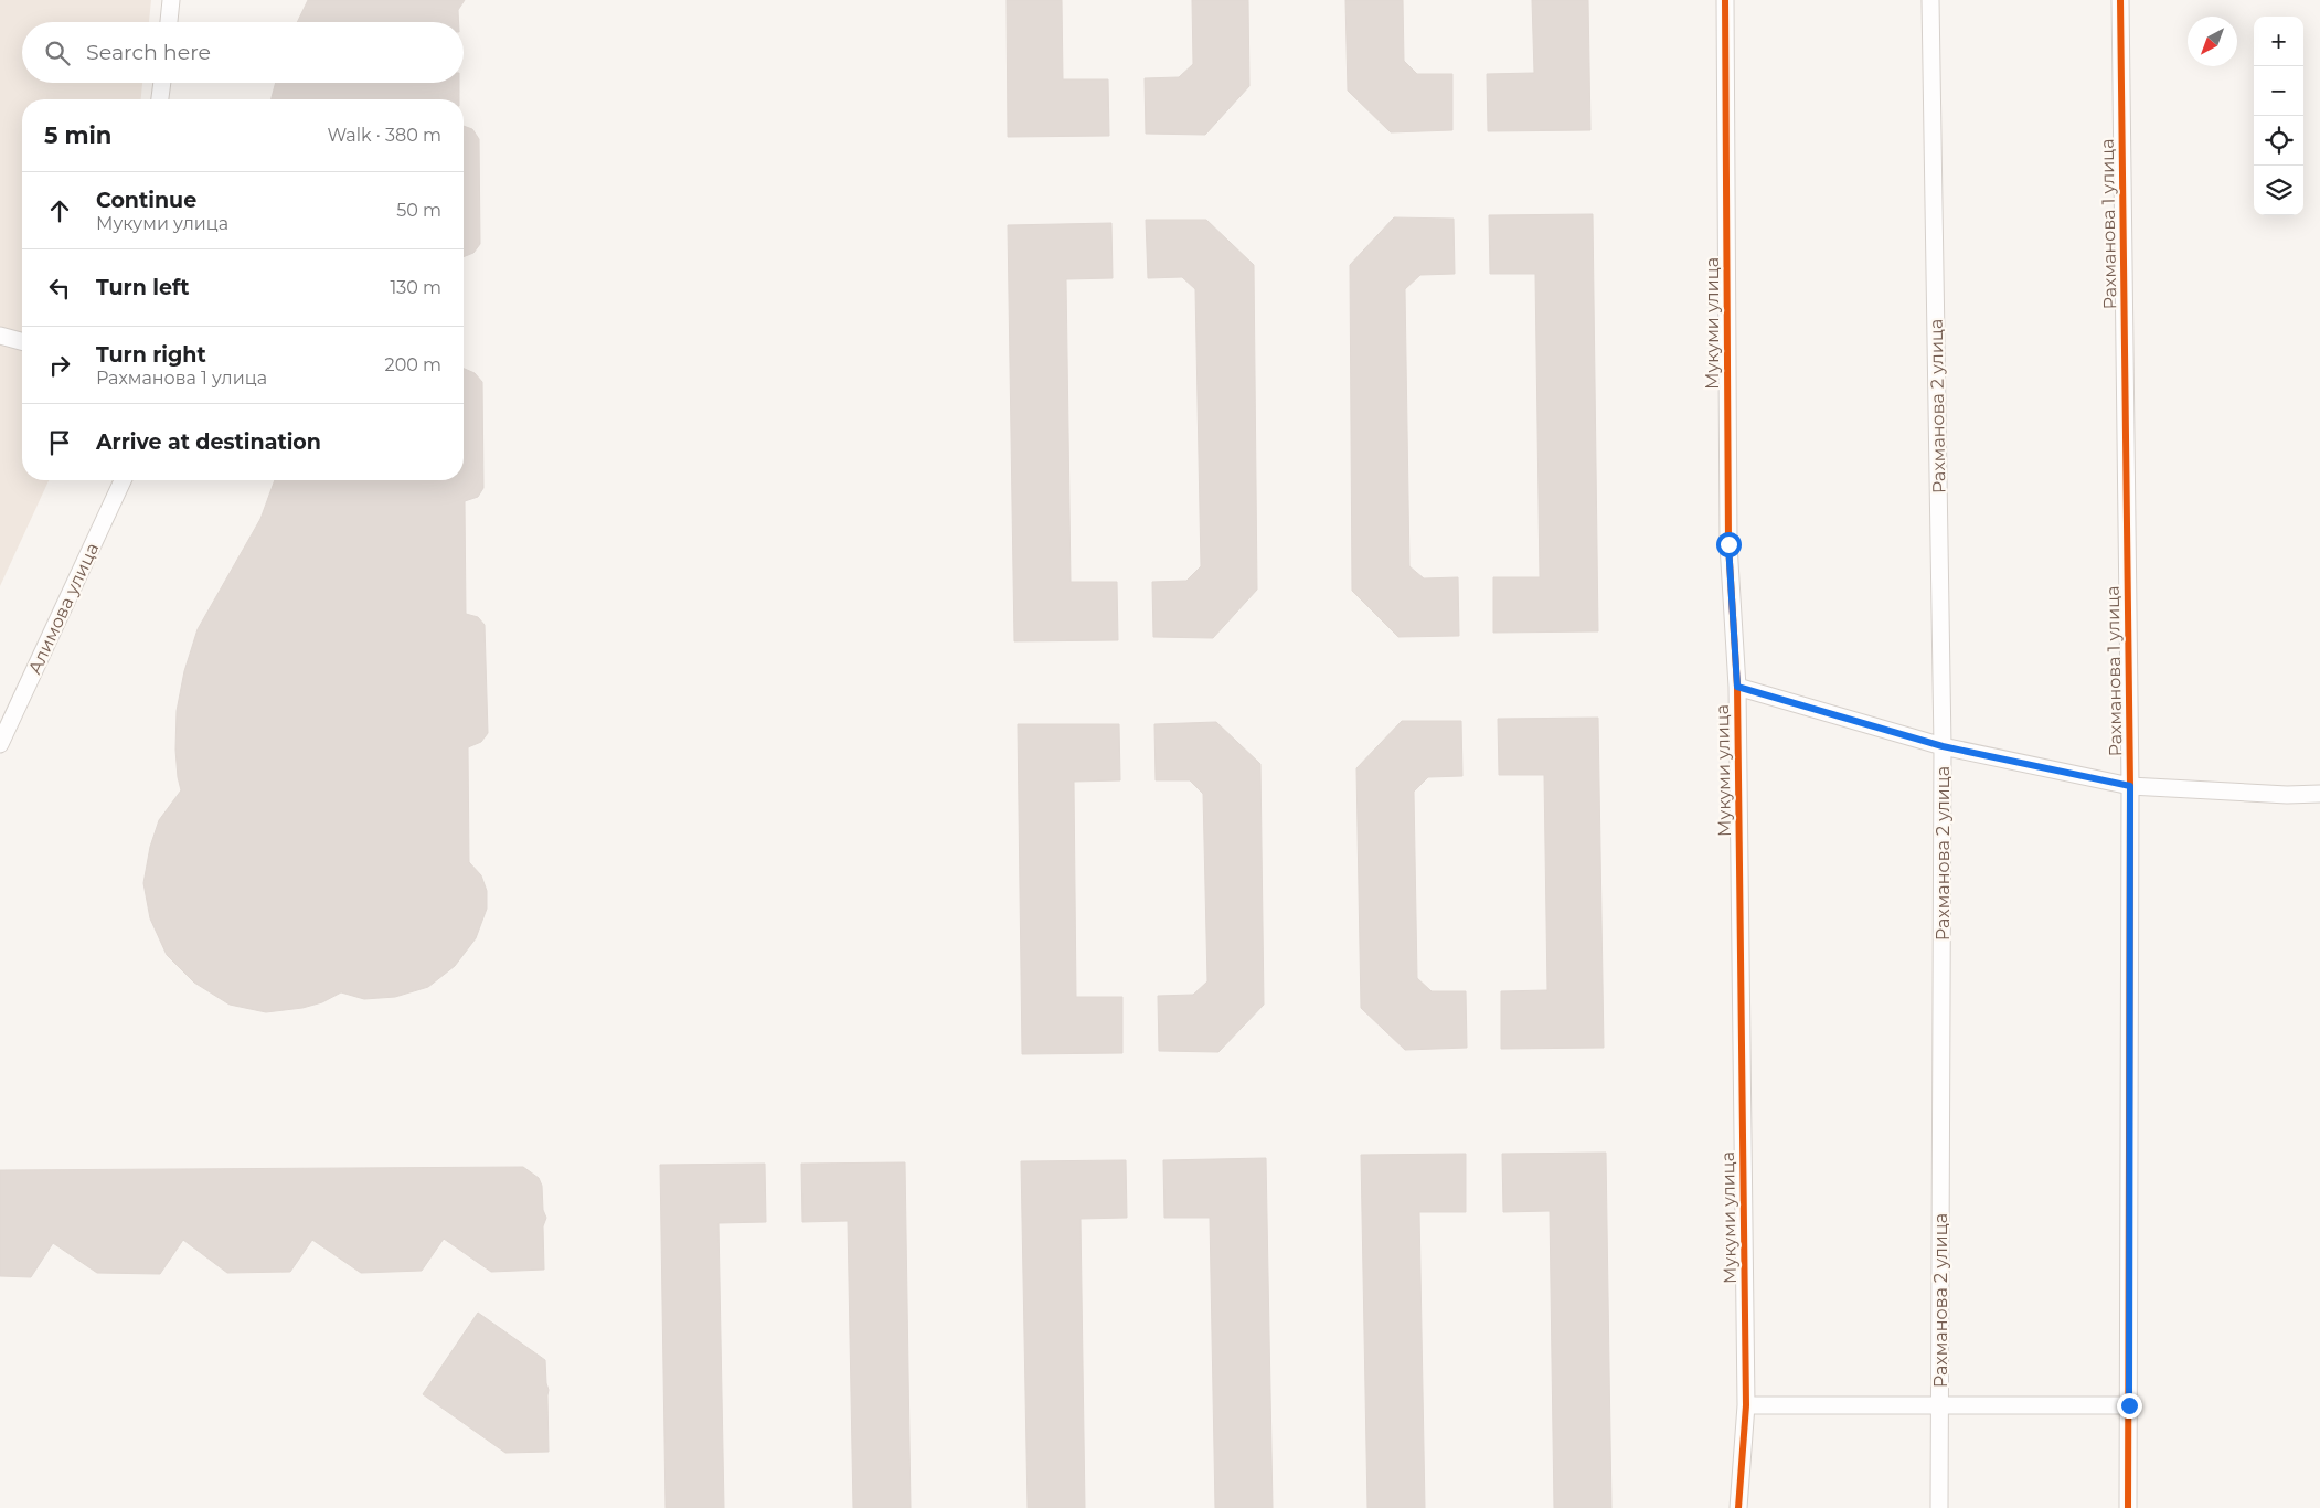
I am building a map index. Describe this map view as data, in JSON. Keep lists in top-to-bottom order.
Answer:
{
  "streets": {
    "street": [
      "Рахманова 1 улица",
      "Мукуми улица",
      "Рахманова 2 улица",
      "Алимова улица"
    ]
  },
  "north": "bottom left",
  "page": {
    "map_buttons": ["+", "−"],
    "search": "Search here",
    "heading": ["5 min", "Walk · 380 m"],
    "list": [
      ["Continue", "Мукуми улица", "50 m"],
      ["Turn left", "130 m"],
      ["Turn right", "Рахманова 1 улица", "200 m"],
      "Arrive at destination"
    ]
  }
}
